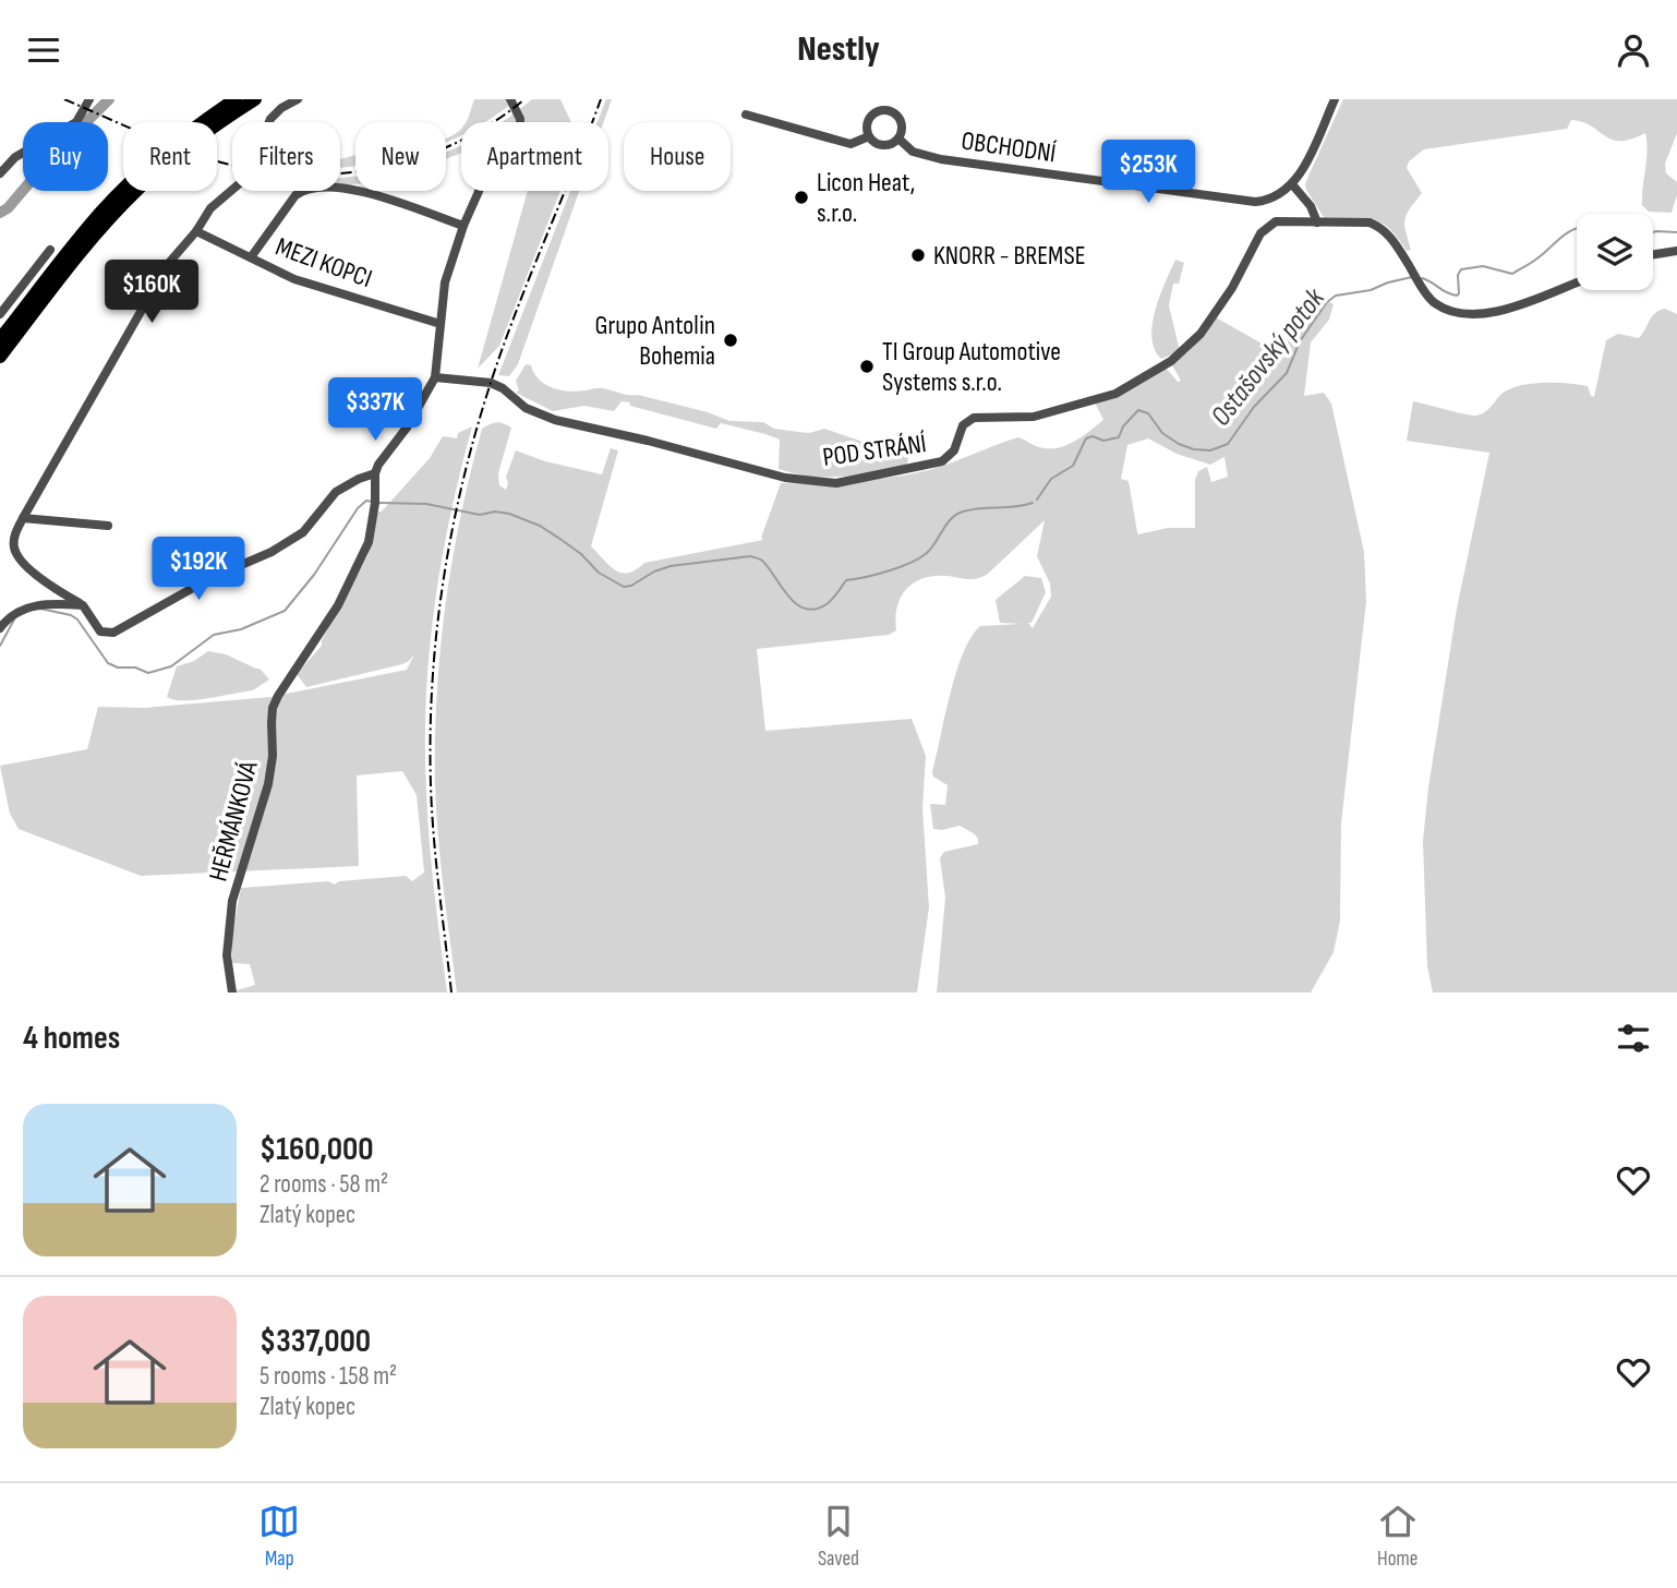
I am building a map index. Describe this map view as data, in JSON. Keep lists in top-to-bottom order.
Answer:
{
  "streets": {
    "street": [
      "OBCHODNÍ",
      "MEZI KOPCI",
      "POD STRÁNÍ",
      "HEŘMÁNKOVÁ"
    ]
  },
  "water": ["Ostašovský potok"],
  "places": [
    "Licon Heat, s.r.o.",
    "KNORR - BREMSE",
    "Grupo Antolin Bohemia",
    "TI Group Automotive Systems s.r.o."
  ],
  "page": {
    "header": "Nestly",
    "chip": [
      "Buy",
      "Rent",
      "Filters",
      "New",
      "Apartment",
      "House"
    ],
    "price": [
      "$253K",
      "$160K",
      "$337K",
      "$192K"
    ],
    "heading": "4 homes",
    "list": [
      {
        "name": "$160,000",
        "note": "2 rooms · 58 m² · Zlatý kopec"
      },
      {
        "name": "$337,000",
        "note": "5 rooms · 158 m² · Zlatý kopec"
      }
    ],
    "tabs": ["Map", "Saved", "Home"]
  }
}
